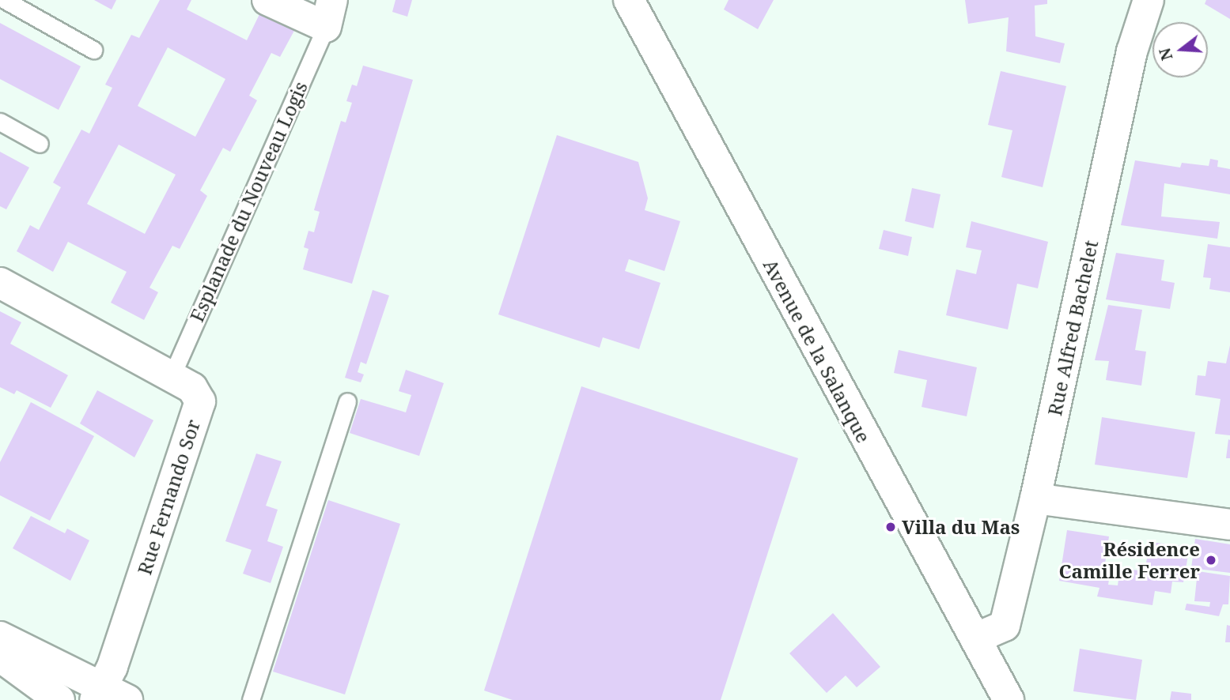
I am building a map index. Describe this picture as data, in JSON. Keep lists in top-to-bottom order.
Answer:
{
  "streets": {
    "street": ["Rue Alfred Bachelet", "Avenue de la Salanque", "Rue Fernando Sor"],
    "lane": ["Esplanade du Nouveau Logis"]
  },
  "crossings": [
    ["Esplanade du Nouveau Logis", "Rue Fernando Sor"],
    ["Rue Alfred Bachelet", "Avenue de la Salanque"]
  ],
  "places": ["Villa du Mas", "Résidence Camille Ferrer"],
  "north": "left"
}
